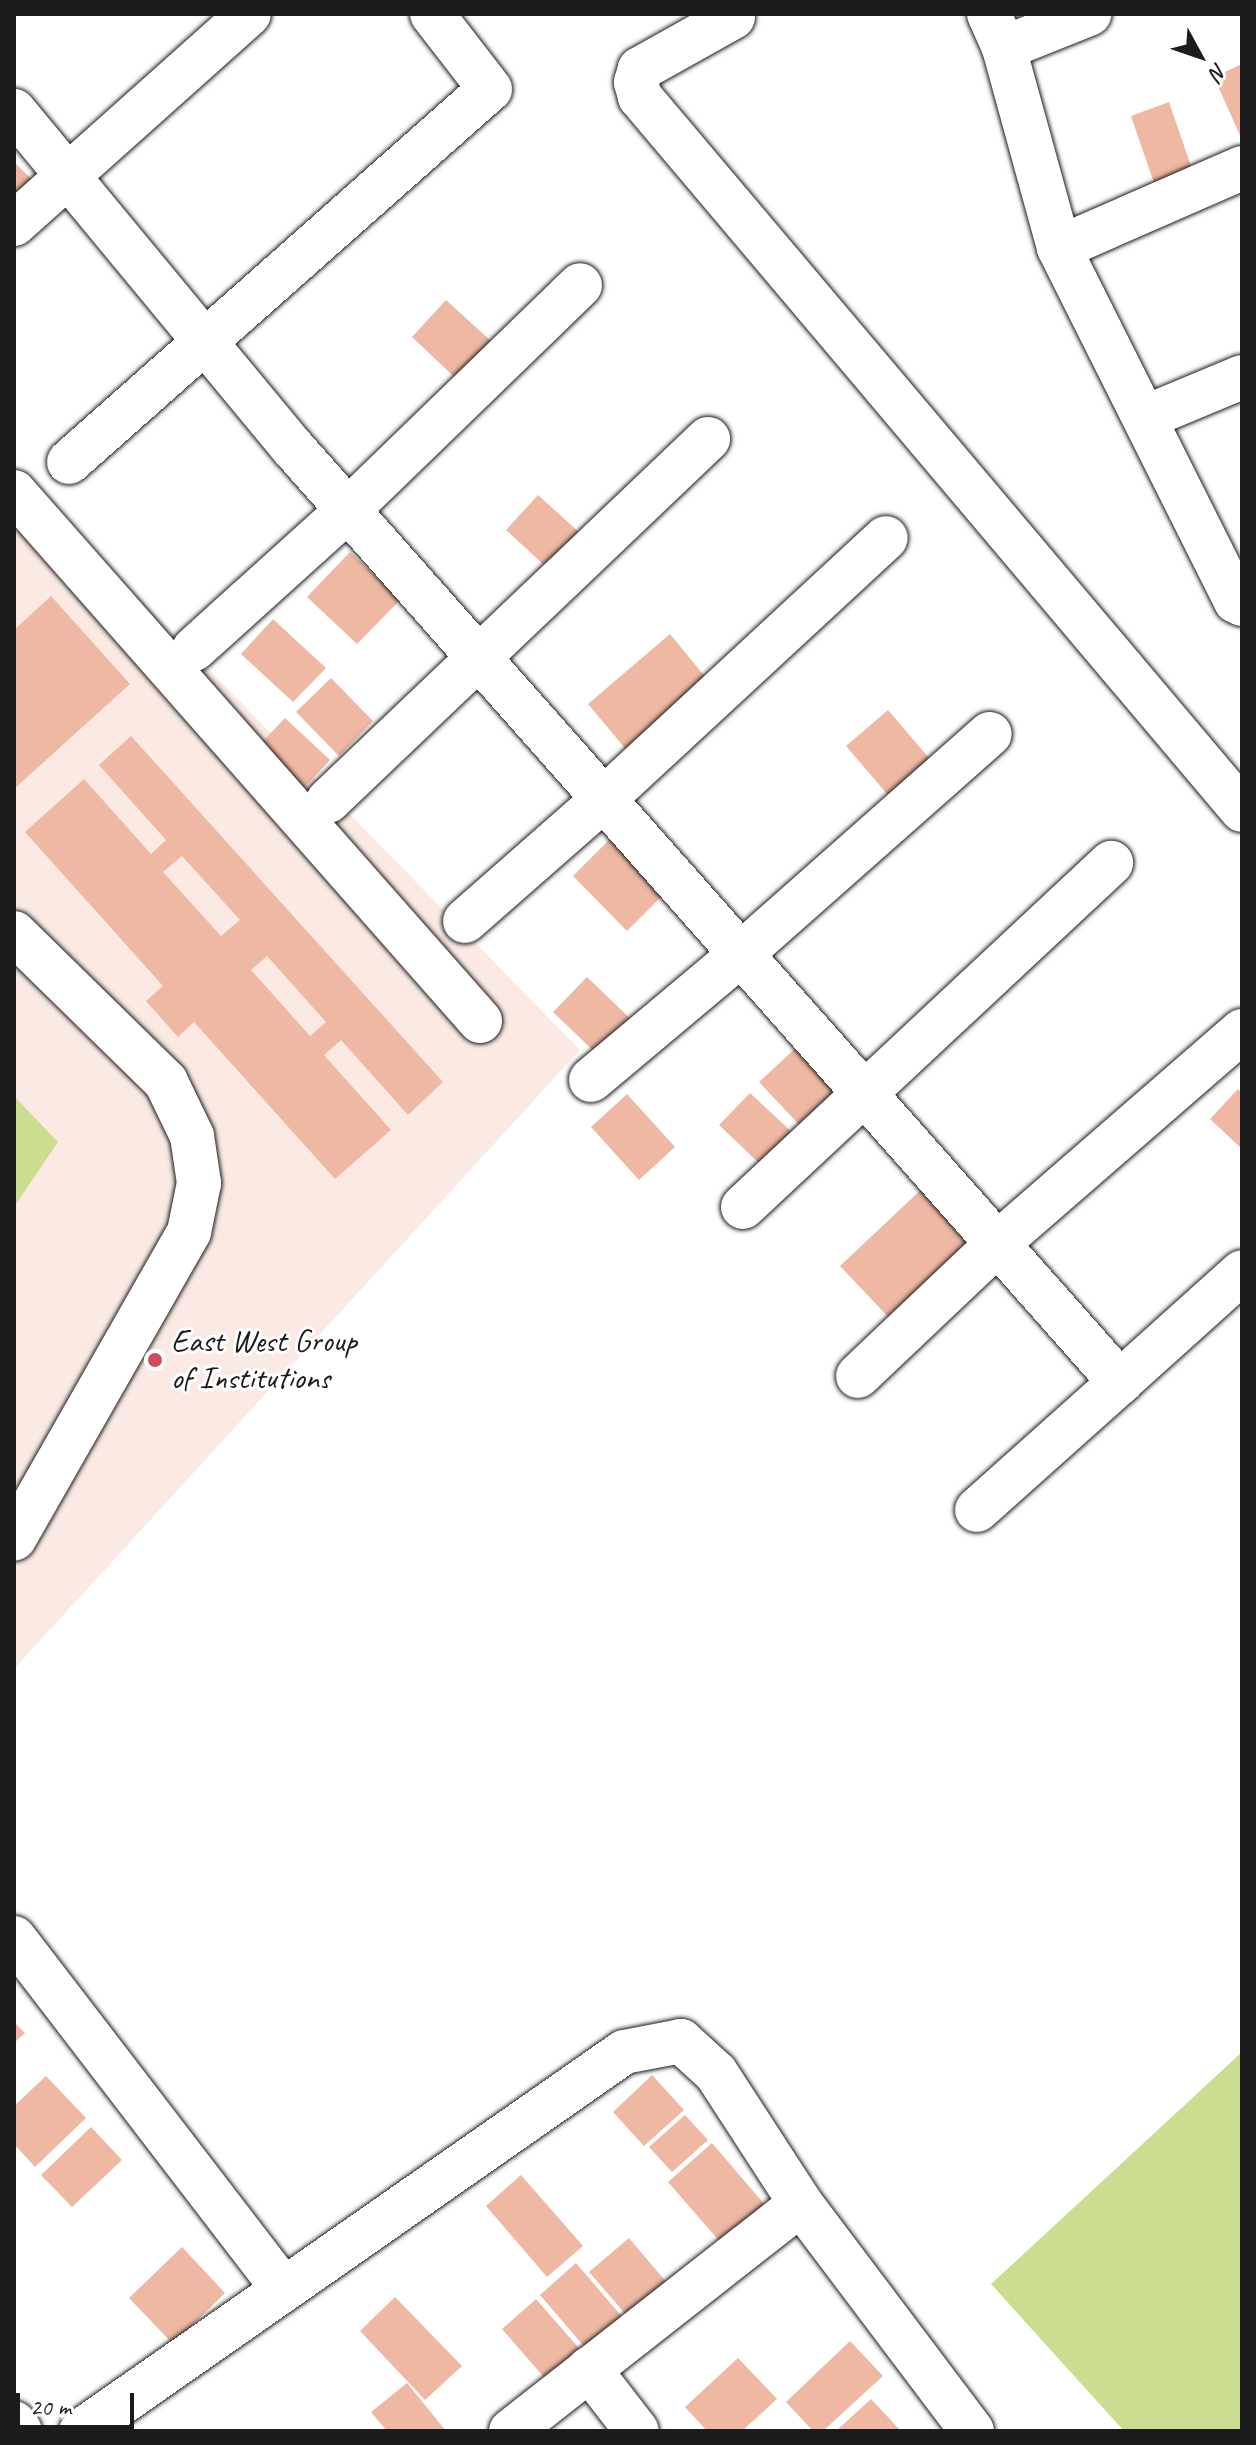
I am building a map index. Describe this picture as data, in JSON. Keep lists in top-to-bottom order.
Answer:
{
  "places": ["East West Group of Institutions"],
  "scale_bar": "20 m",
  "north": "bottom right"
}
